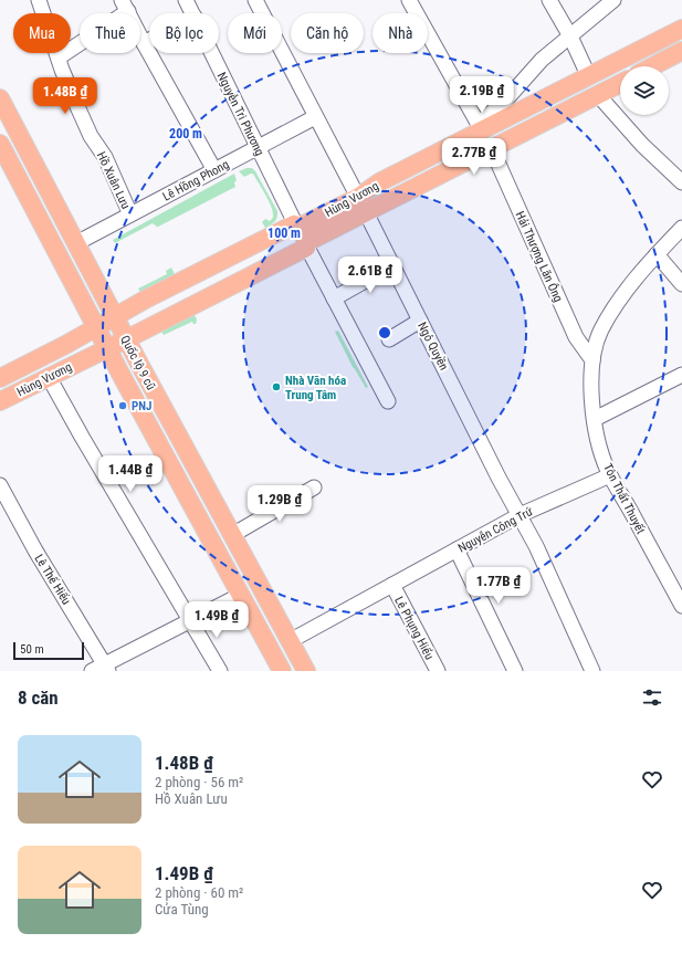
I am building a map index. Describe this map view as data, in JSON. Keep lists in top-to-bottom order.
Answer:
{
  "streets": {
    "main road": ["Hùng Vương", "Quốc lộ 9 cũ"],
    "street": [
      "Nguyễn Tri Phương",
      "Hồ Xuân Lưu",
      "Lê Hồng Phong",
      "Hải Thượng Lãn Ông",
      "Ngô Quyền",
      "Tôn Thất Thuyết",
      "Nguyễn Công Trứ",
      "Lê Thế Hiếu",
      "Lê Phụng Hiểu"
    ]
  },
  "crossings": [
    ["Nguyễn Tri Phương", "Lê Hồng Phong"],
    ["Nguyễn Tri Phương", "Hùng Vương"],
    ["Hồ Xuân Lưu", "Lê Hồng Phong"],
    ["Lê Hồng Phong", "Ngô Quyền"],
    ["Lê Hồng Phong", "Quốc lộ 9 cũ"],
    ["Hùng Vương", "Hải Thượng Lãn Ông"],
    ["Hùng Vương", "Ngô Quyền"],
    ["Hùng Vương", "Quốc lộ 9 cũ"],
    ["Hải Thượng Lãn Ông", "Tôn Thất Thuyết"],
    ["Ngô Quyền", "Nguyễn Công Trứ"],
    ["Quốc lộ 9 cũ", "Nguyễn Công Trứ"],
    ["Tôn Thất Thuyết", "Nguyễn Công Trứ"],
    ["Nguyễn Công Trứ", "Lê Phụng Hiểu"]
  ],
  "places": ["Nhà Văn hóa Trung Tâm", "PNJ"],
  "scale_bar": "50 m",
  "page": {
    "chip": [
      "Mua",
      "Thuê",
      "Bộ lọc",
      "Mới",
      "Căn hộ",
      "Nhà"
    ],
    "price": [
      "2.19B ₫",
      "1.48B ₫",
      "2.77B ₫",
      "2.61B ₫",
      "1.44B ₫",
      "1.29B ₫",
      "1.77B ₫",
      "1.49B ₫"
    ],
    "scale": "50 m",
    "heading": "8 căn",
    "list": [
      {
        "name": "1.48B ₫",
        "note": "2 phòng · 56 m² · Hồ Xuân Lưu"
      },
      {
        "name": "1.49B ₫",
        "note": "2 phòng · 60 m² · Cửa Tùng"
      }
    ]
  },
  "rings": ["200 m", "100 m"]
}
